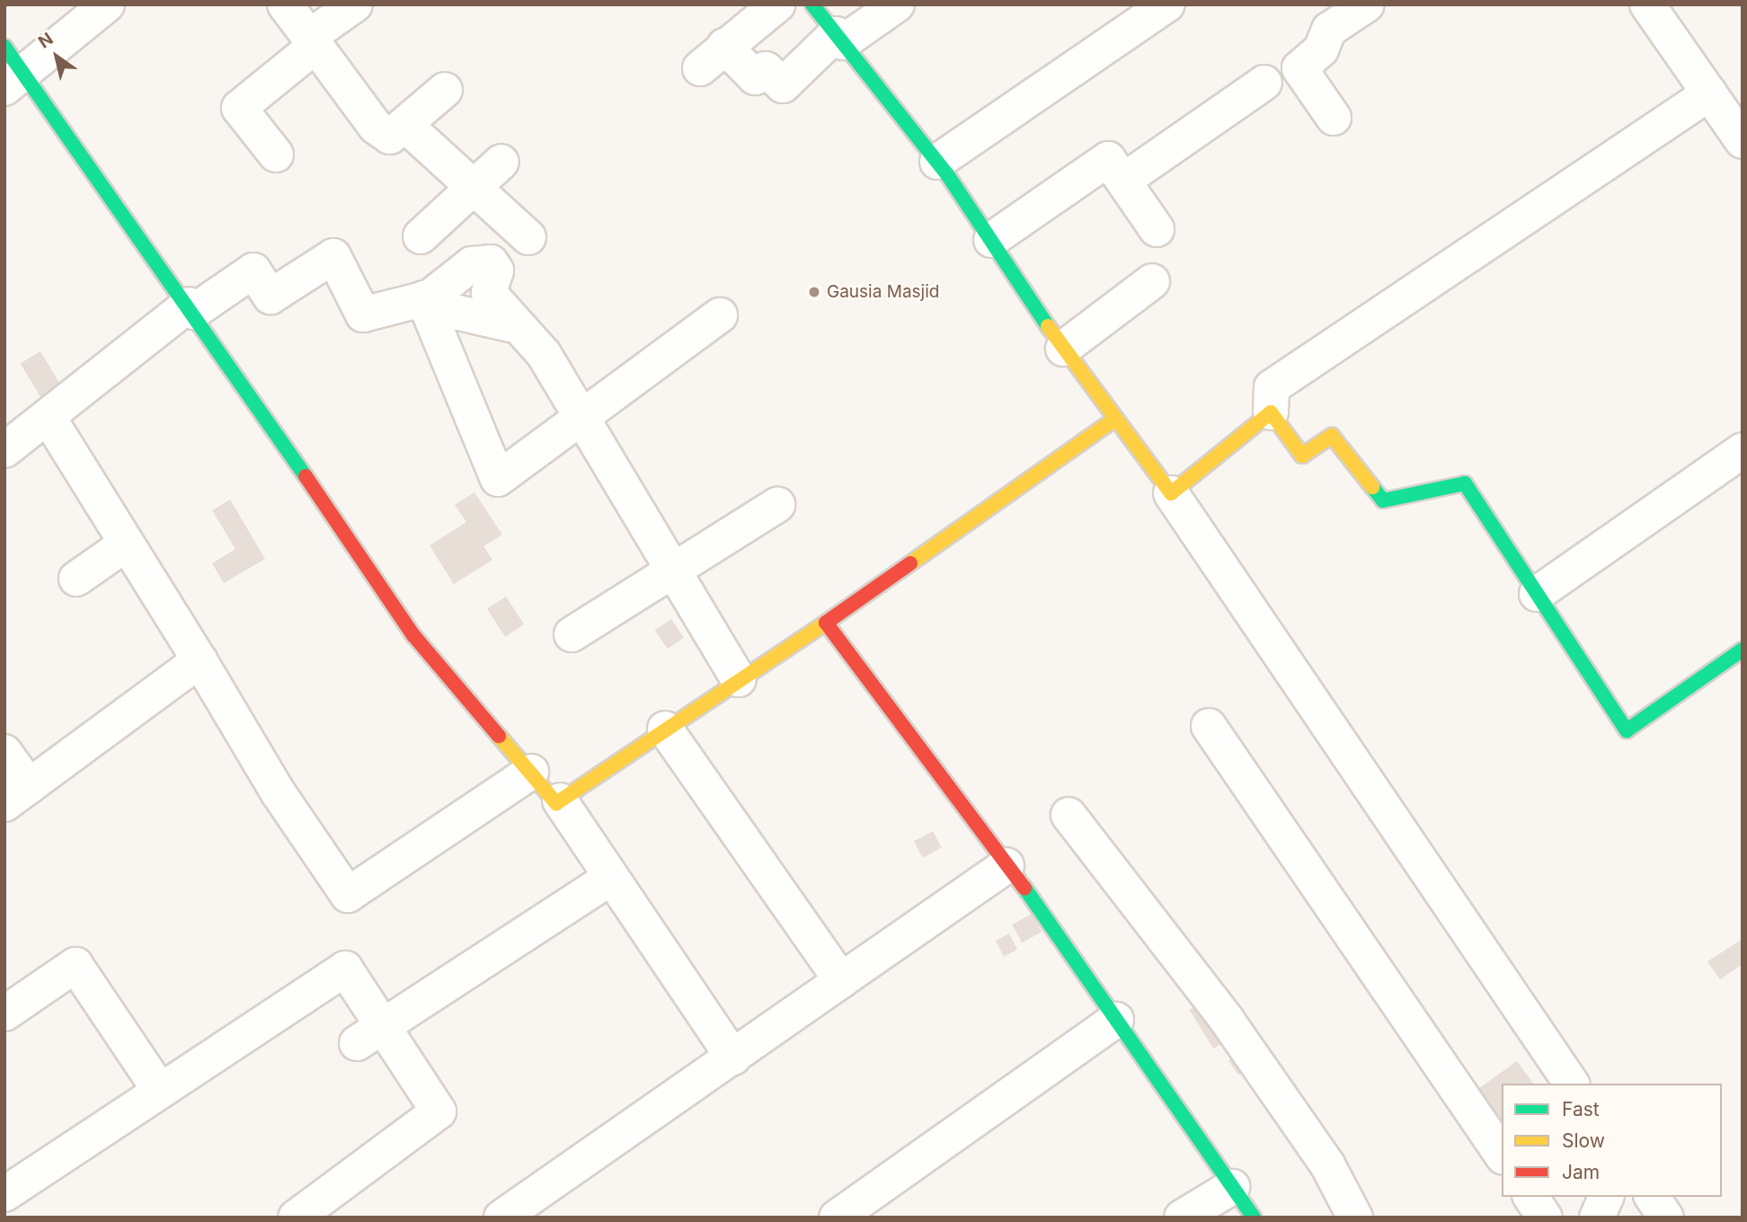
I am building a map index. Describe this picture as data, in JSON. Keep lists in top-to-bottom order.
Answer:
{
  "places": ["Gausia Masjid"],
  "legend": ["Fast", "Slow", "Jam"],
  "north": "top left"
}
